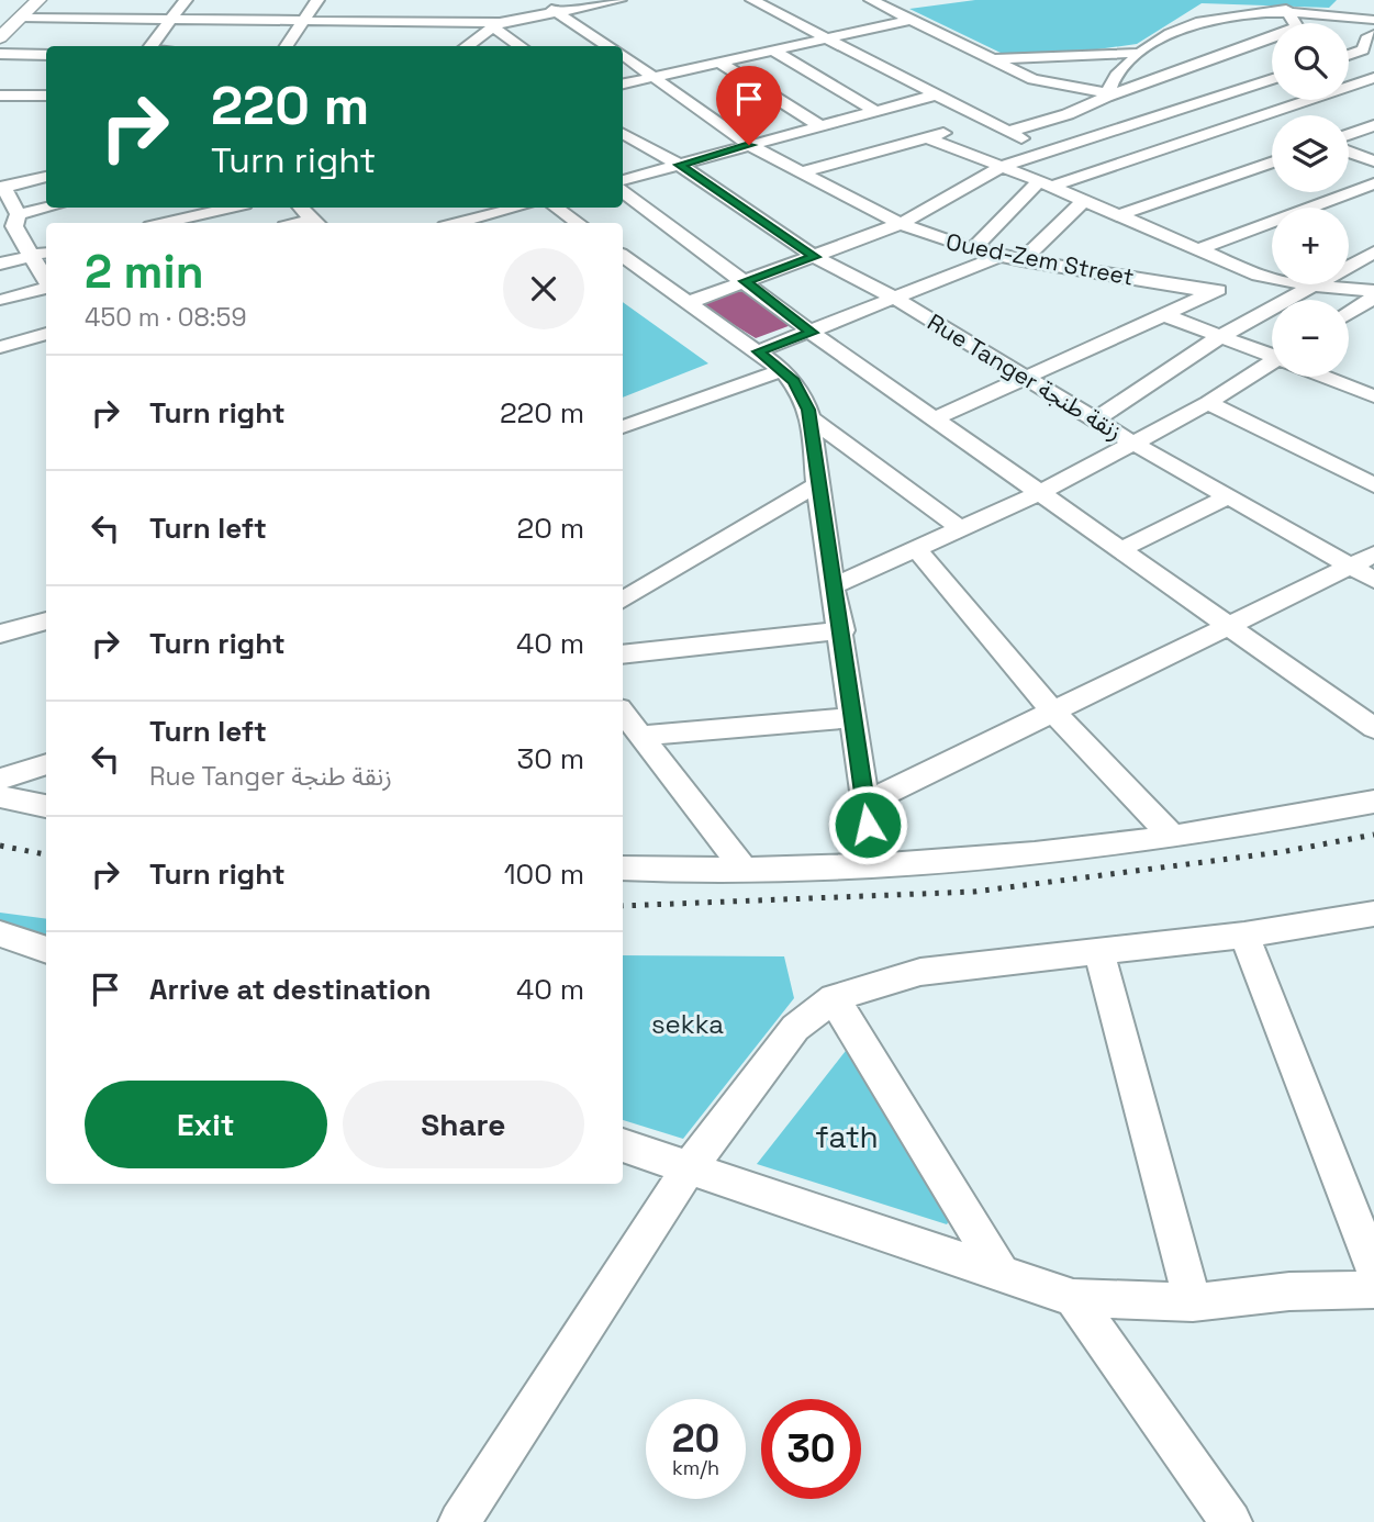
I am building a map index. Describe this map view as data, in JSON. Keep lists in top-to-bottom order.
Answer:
{
  "streets": {
    "street": ["Oued-Zem Street", "Rue Tanger زنقة طنجة"]
  },
  "parks": ["sekka", "fath"],
  "page": {
    "map_buttons": ["+", "−"],
    "turn": ["220 m", "Turn right"],
    "heading": ["2 min", "450 m · 08:59"],
    "list": [
      {
        "name": "Turn right",
        "value": "220 m"
      },
      {
        "name": "Turn left",
        "value": "20 m"
      },
      {
        "name": "Turn right",
        "value": "40 m"
      },
      {
        "name": "Turn left",
        "note": "Rue Tanger زنقة طنجة",
        "value": "30 m"
      },
      {
        "name": "Turn right",
        "value": "100 m"
      },
      {
        "name": "Arrive at destination",
        "value": "40 m"
      }
    ],
    "buttons": ["Exit", "Share"],
    "speed": "20 km/h",
    "limit": "30"
  }
}
